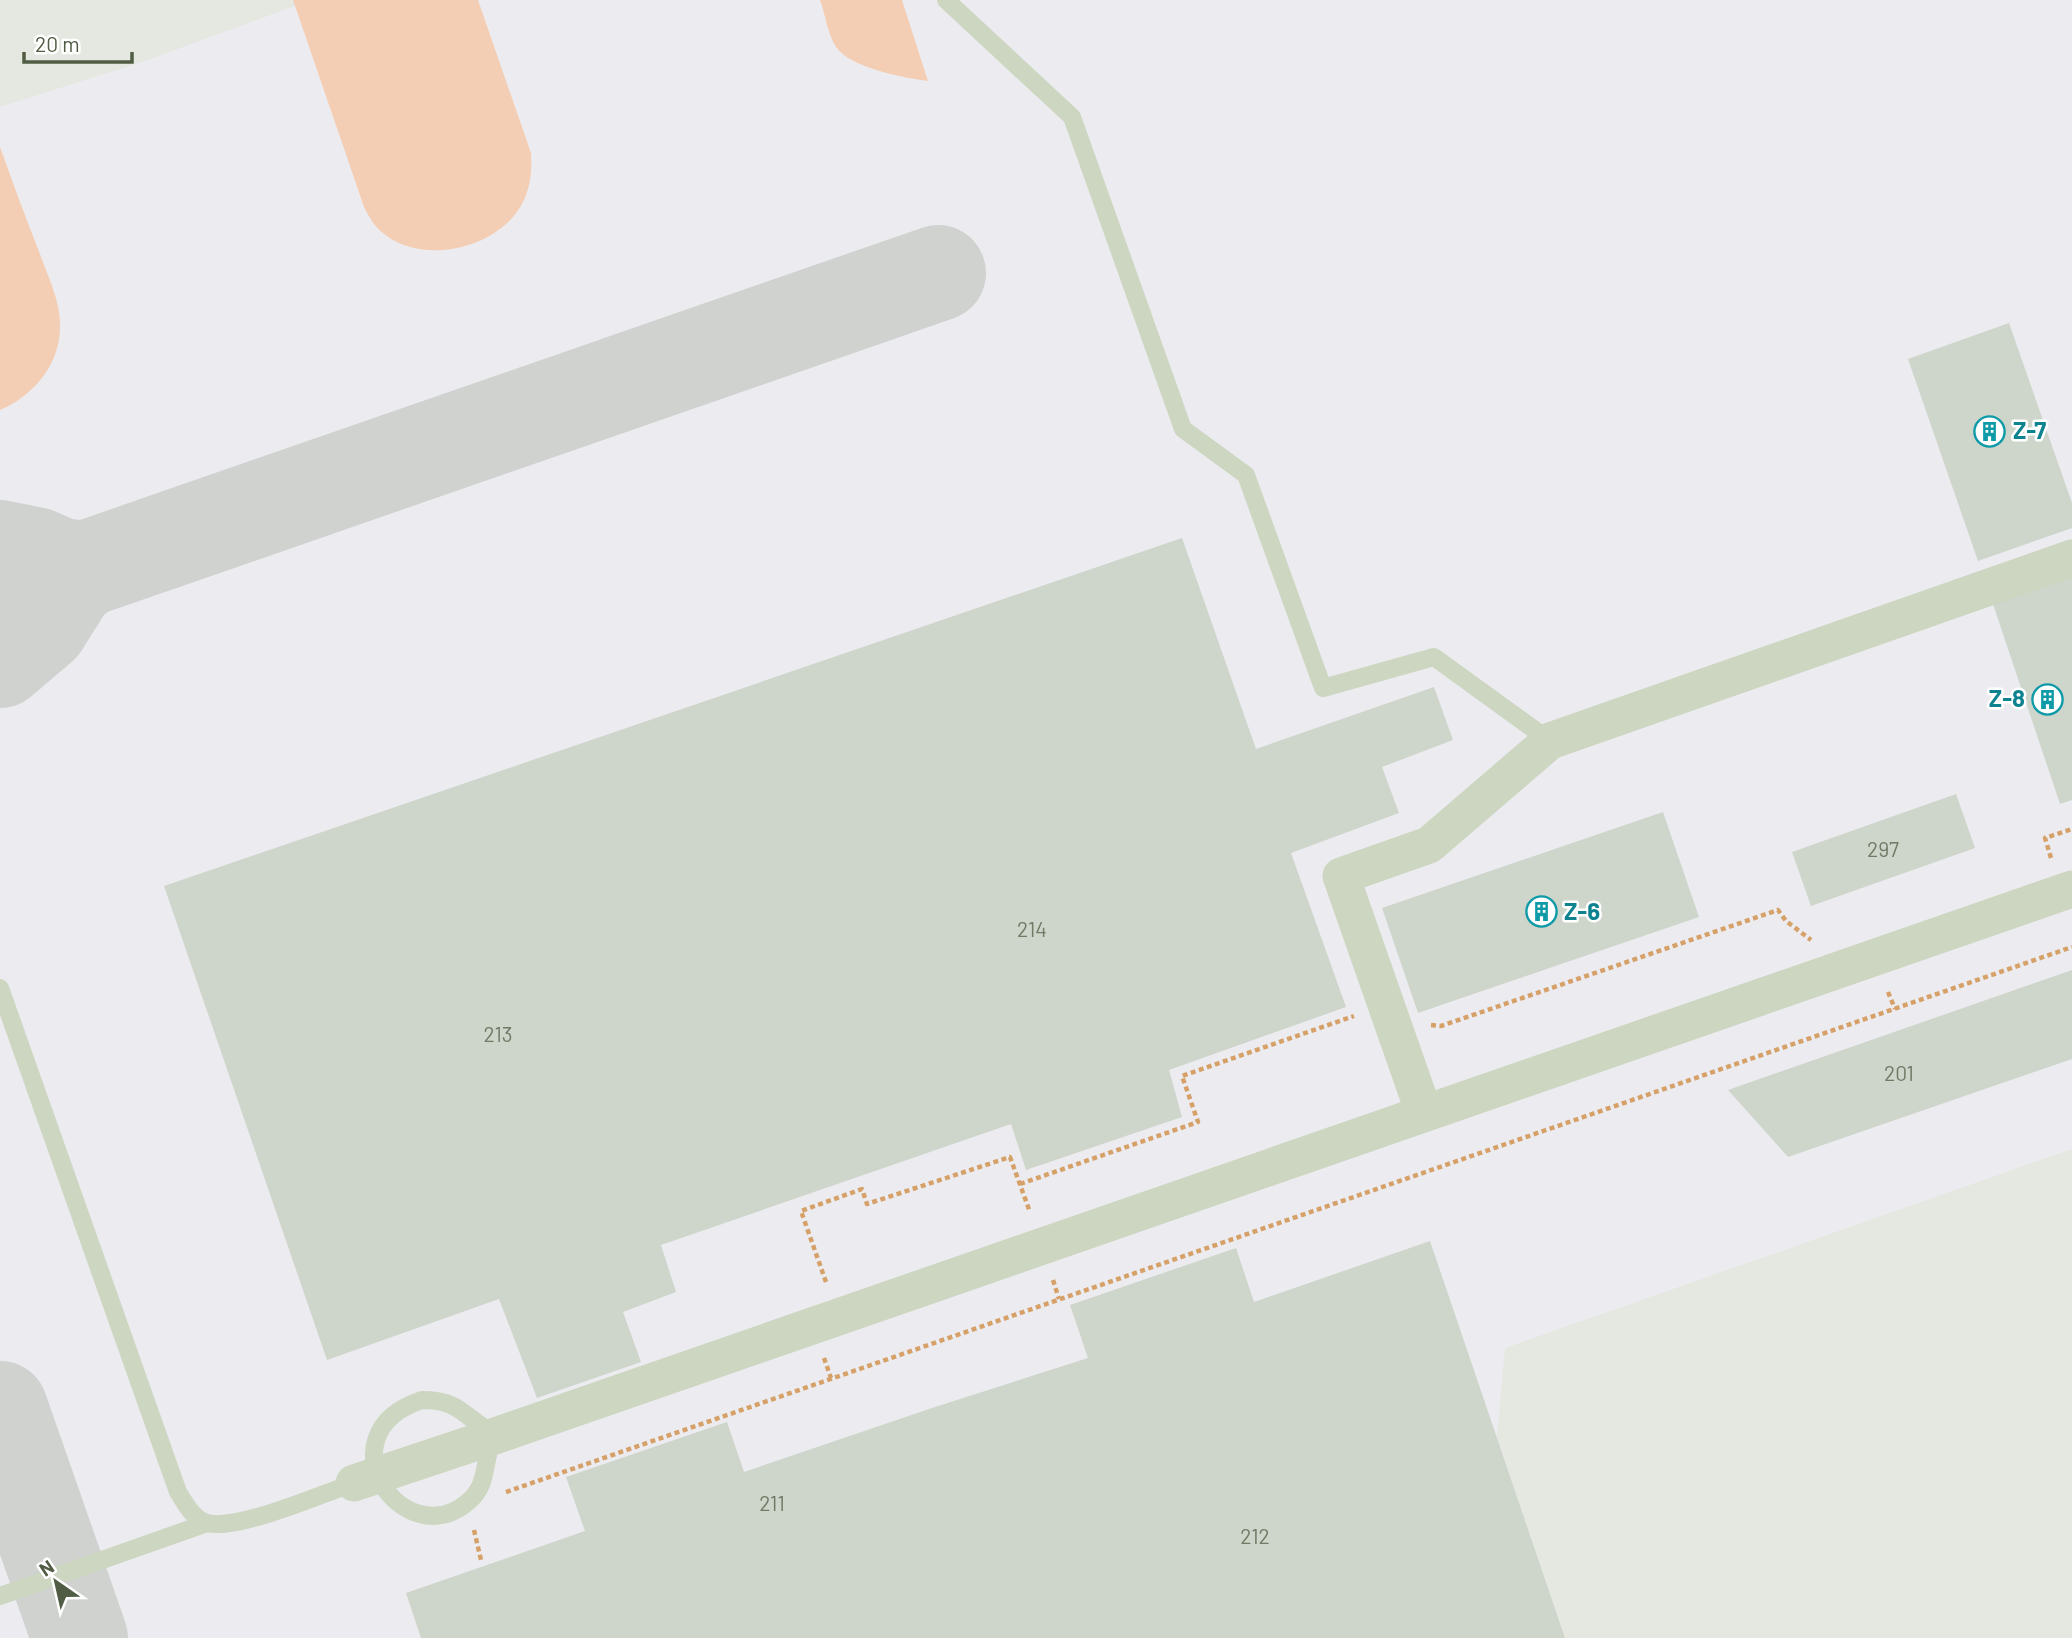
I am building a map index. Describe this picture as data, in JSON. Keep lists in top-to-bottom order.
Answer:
{
  "places": {
    "building": ["Z-7", "Z-8", "Z-6"]
  },
  "house_numbers": [
    "297",
    "214",
    "213",
    "201",
    "211",
    "212"
  ],
  "scale_bar": "20 m",
  "north": "top left"
}
